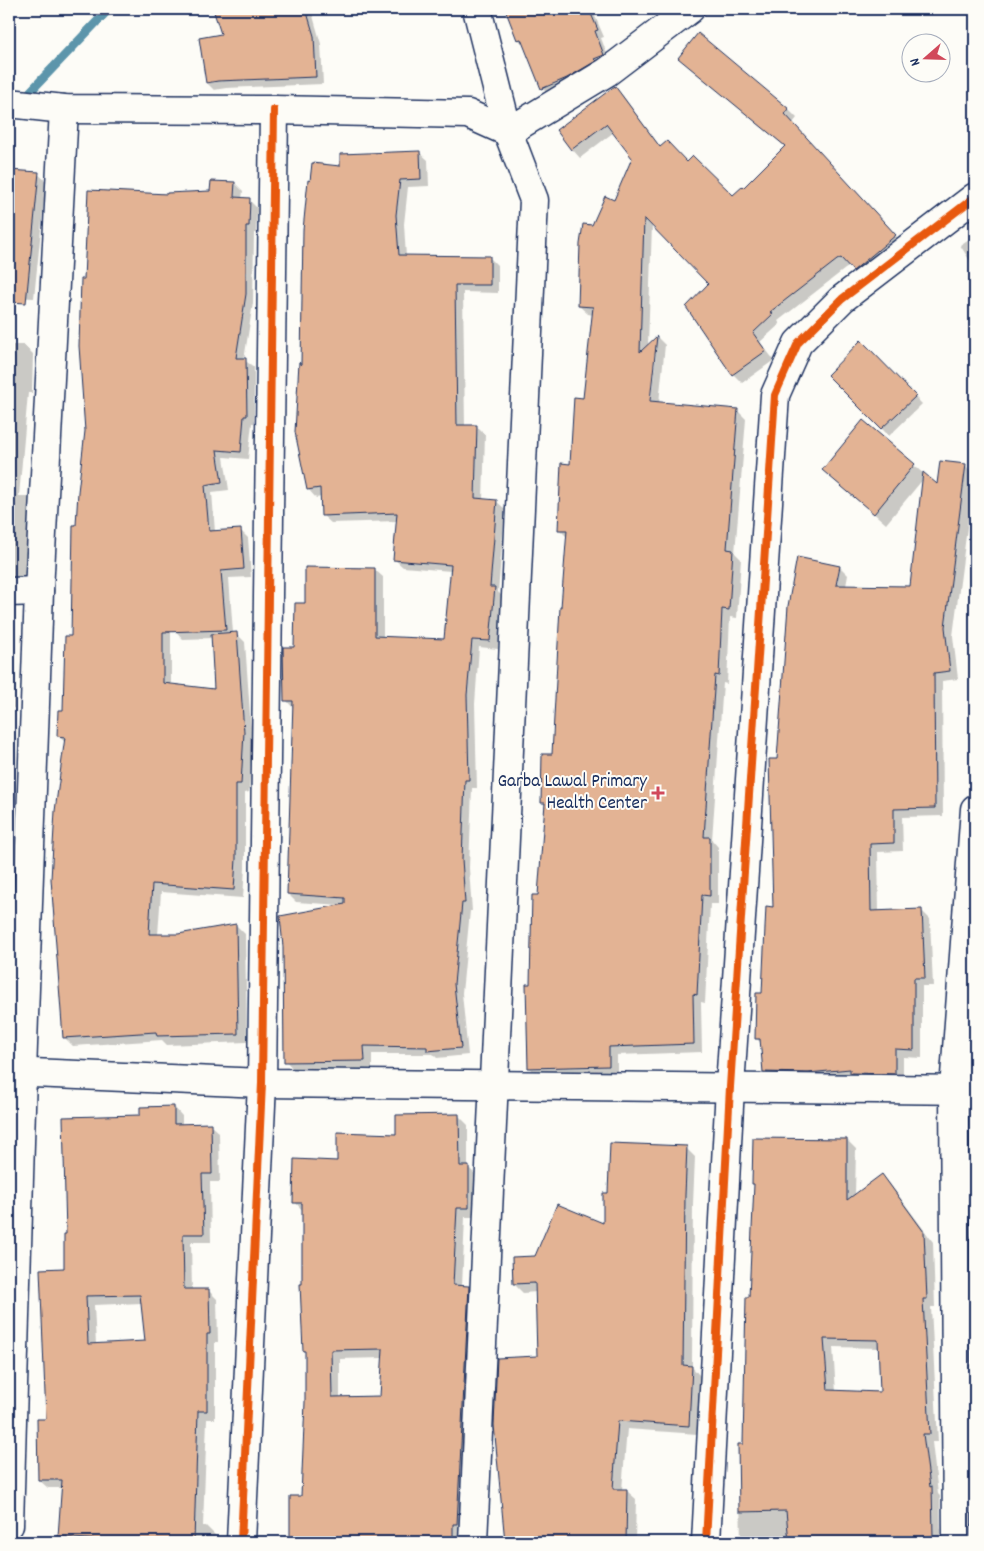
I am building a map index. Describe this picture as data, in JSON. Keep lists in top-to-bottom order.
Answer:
{
  "places": {
    "health": ["Garba Lawal Primary Health Center"]
  },
  "north": "left"
}
